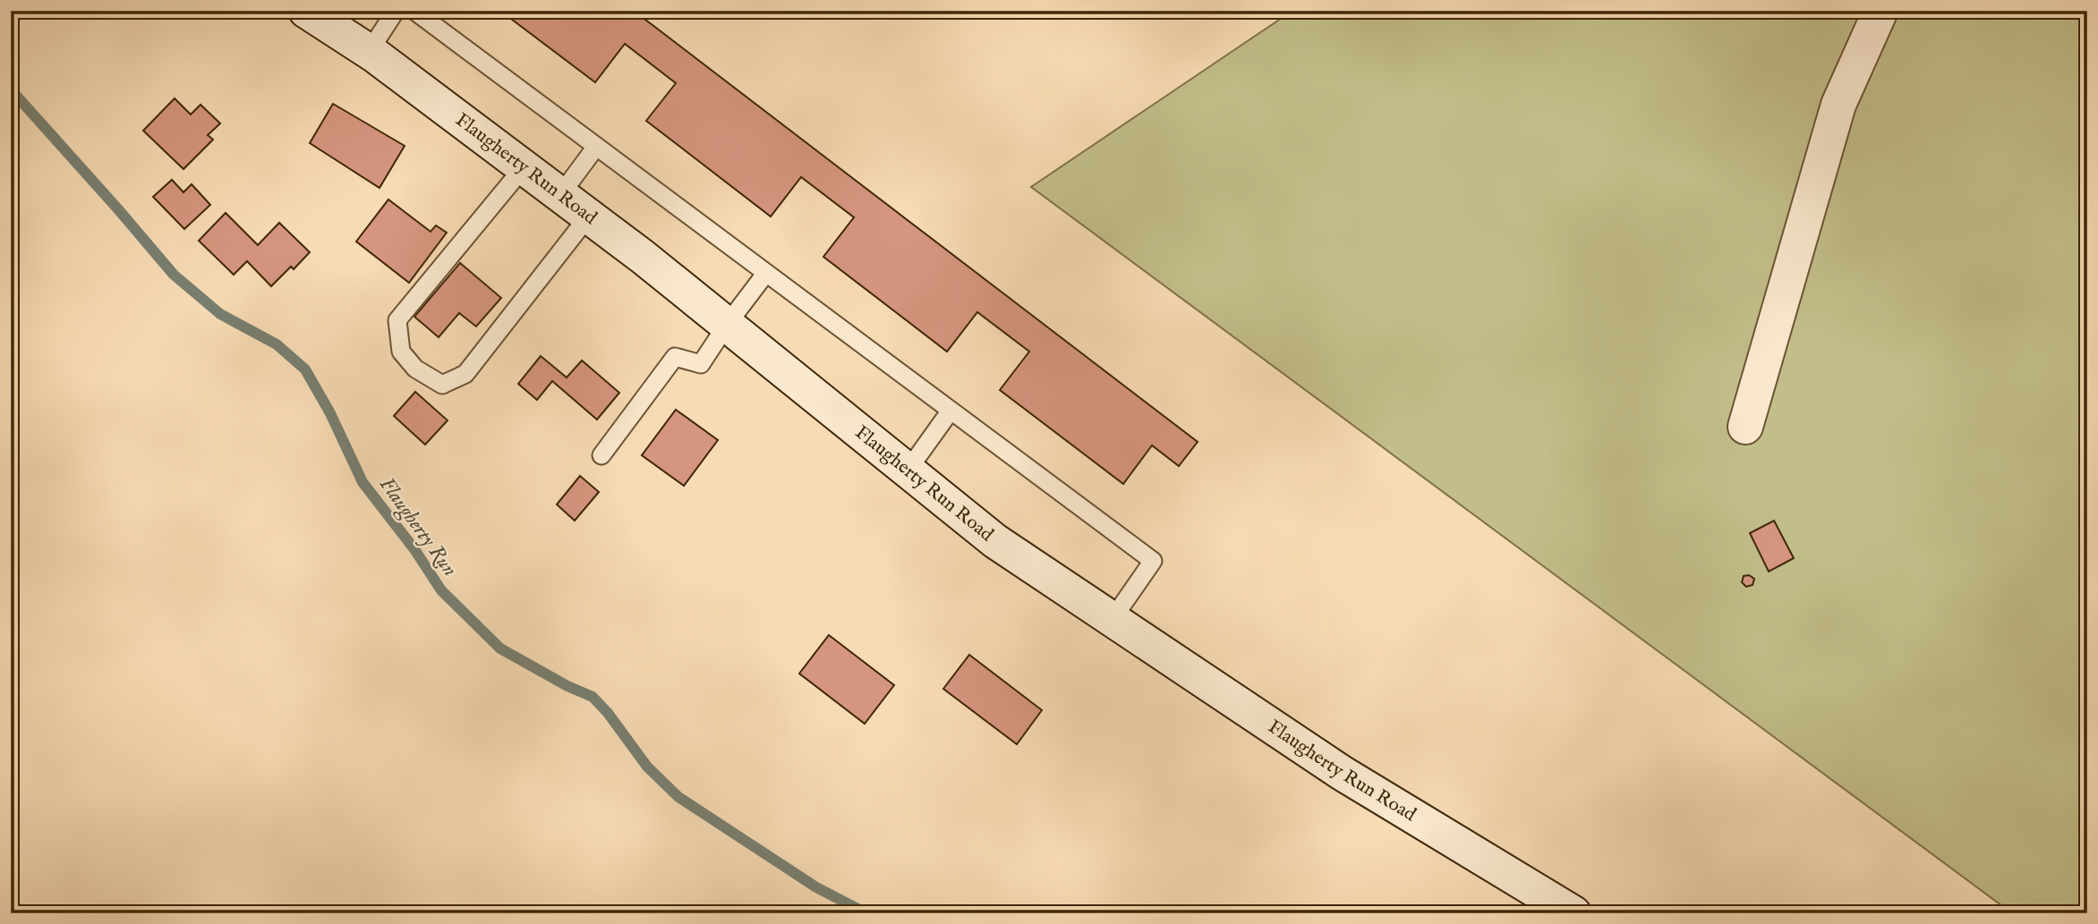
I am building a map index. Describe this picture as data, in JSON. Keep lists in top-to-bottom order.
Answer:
{
  "streets": {
    "main road": ["Flaugherty Run Road"]
  },
  "water": ["Flaugherty Run"]
}
